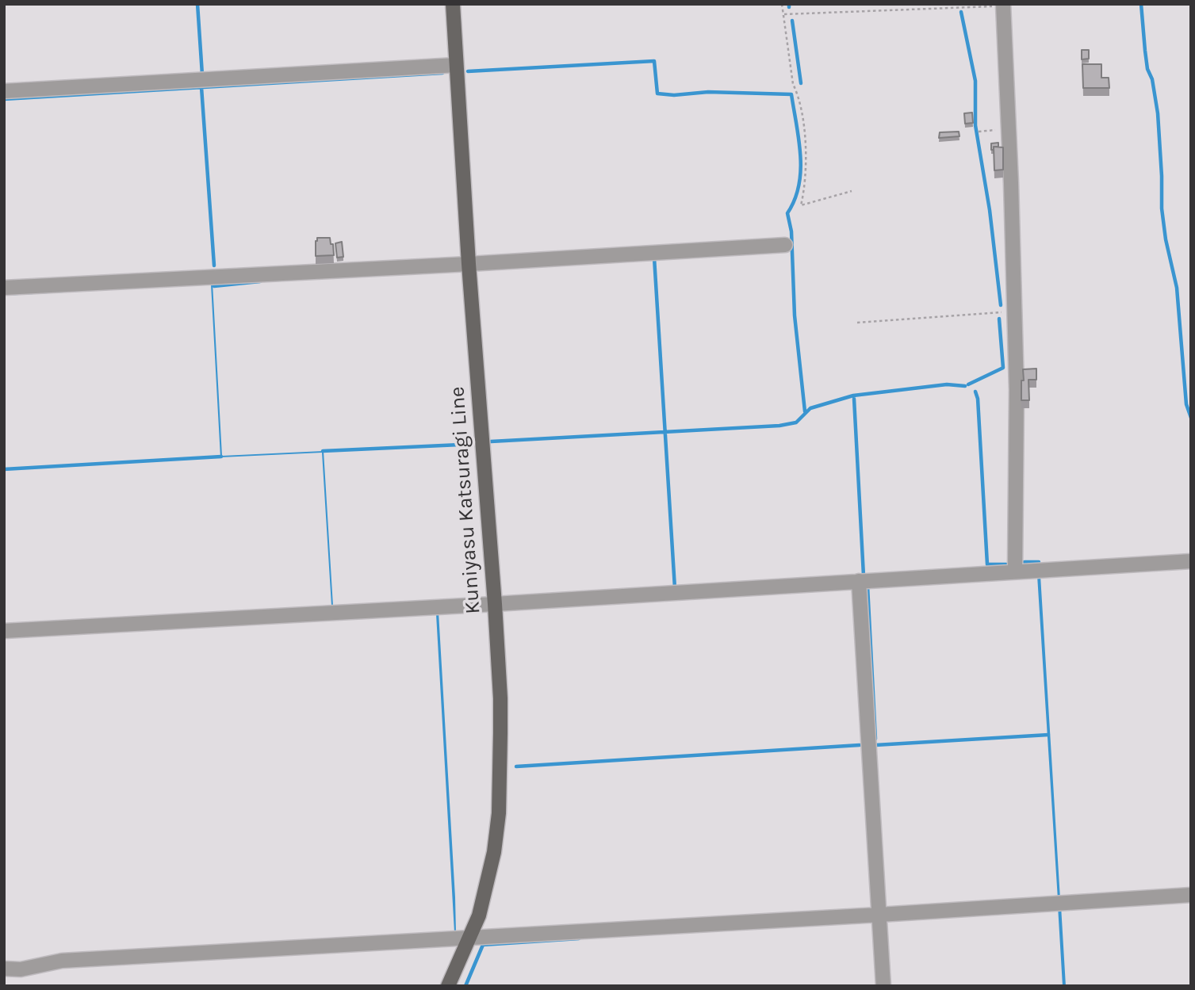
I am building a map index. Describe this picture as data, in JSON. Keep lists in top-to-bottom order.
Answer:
{
  "streets": {
    "main road": ["Kuniyasu Katsuragi Line"]
  }
}
